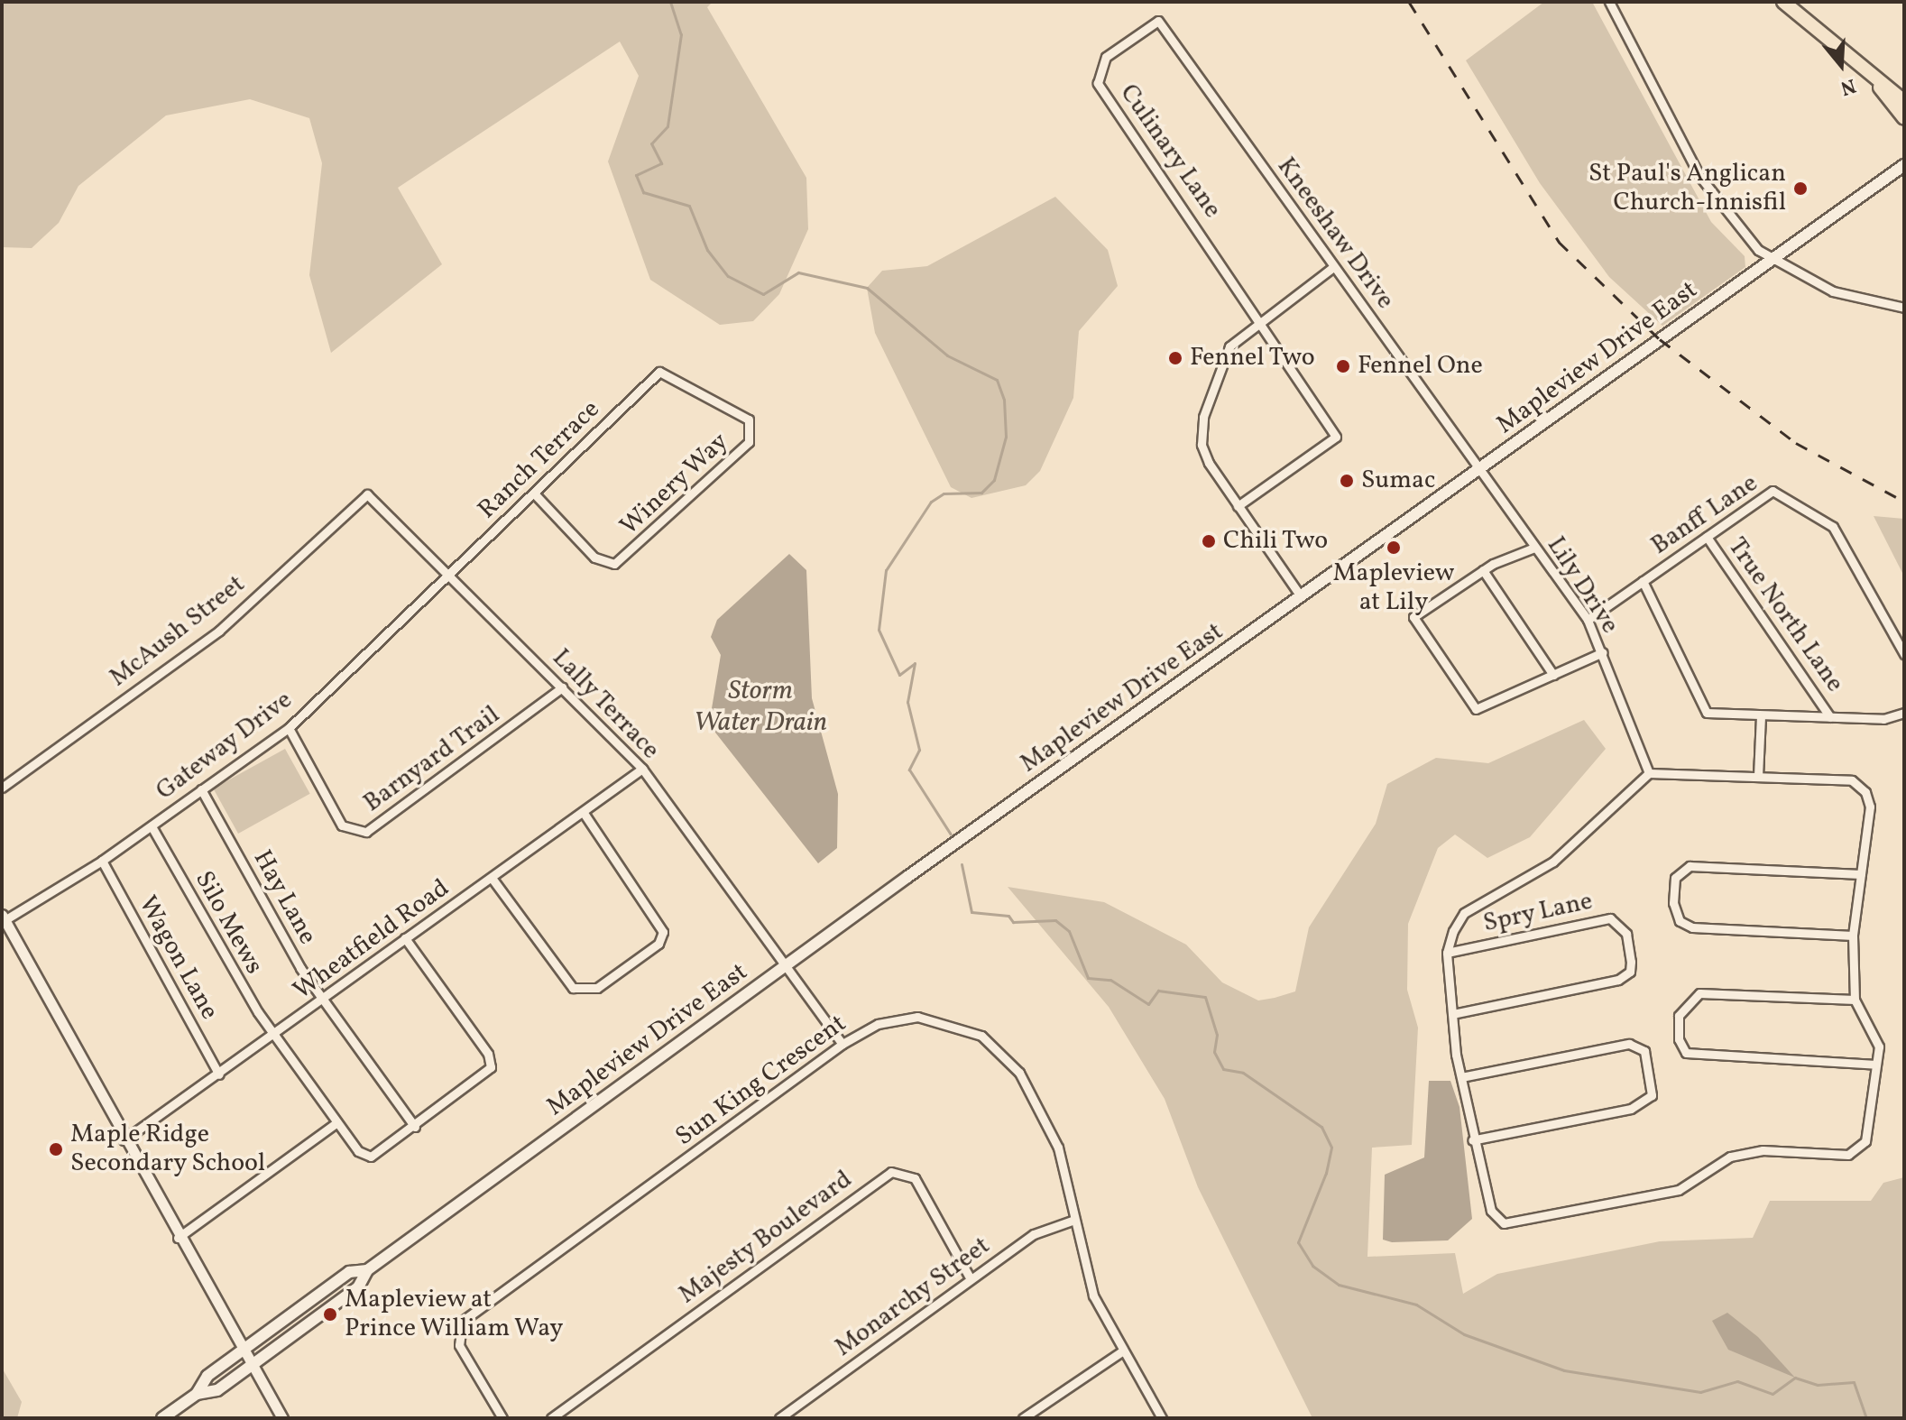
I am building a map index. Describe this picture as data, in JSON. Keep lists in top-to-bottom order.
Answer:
{
  "streets": {
    "main road": ["Mapleview Drive East"],
    "street": [
      "Culinary Lane",
      "Kneeshaw Drive",
      "Ranch Terrace",
      "Winery Way",
      "Banff Lane",
      "Lily Drive",
      "True North Lane",
      "McAush Street",
      "Lally Terrace",
      "Gateway Drive",
      "Barnyard Trail",
      "Hay Lane",
      "Spry Lane",
      "Silo Mews",
      "Wheatfield Road",
      "Wagon Lane",
      "Sun King Crescent",
      "Majesty Boulevard",
      "Monarchy Street"
    ]
  },
  "crossings": [
    ["Culinary Lane", "Kneeshaw Drive"],
    ["Kneeshaw Drive", "Mapleview Drive East"],
    ["Kneeshaw Drive", "Lily Drive"],
    ["Mapleview Drive East", "Lily Drive"],
    ["Mapleview Drive East", "Lally Terrace"],
    ["Ranch Terrace", "Winery Way"],
    ["Ranch Terrace", "Lally Terrace"],
    ["Ranch Terrace", "Gateway Drive"],
    ["Banff Lane", "Lily Drive"],
    ["Banff Lane", "True North Lane"],
    ["McAush Street", "Lally Terrace"],
    ["Lally Terrace", "Gateway Drive"],
    ["Lally Terrace", "Barnyard Trail"],
    ["Lally Terrace", "Wheatfield Road"],
    ["Lally Terrace", "Sun King Crescent"],
    ["Gateway Drive", "Barnyard Trail"],
    ["Gateway Drive", "Hay Lane"],
    ["Gateway Drive", "Silo Mews"],
    ["Gateway Drive", "Wagon Lane"],
    ["Hay Lane", "Silo Mews"],
    ["Hay Lane", "Wheatfield Road"],
    ["Silo Mews", "Wheatfield Road"],
    ["Wheatfield Road", "Wagon Lane"],
    ["Sun King Crescent", "Monarchy Street"],
    ["Majesty Boulevard", "Monarchy Street"]
  ],
  "water": ["Storm Water Drain"],
  "places": [
    "St Paul's Anglican Church-Innisfil",
    "Fennel Two",
    "Fennel One",
    "Sumac",
    "Chili Two",
    "Mapleview at Lily",
    "Maple Ridge Secondary School",
    "Mapleview at Prince William Way"
  ],
  "north": "bottom"
}
